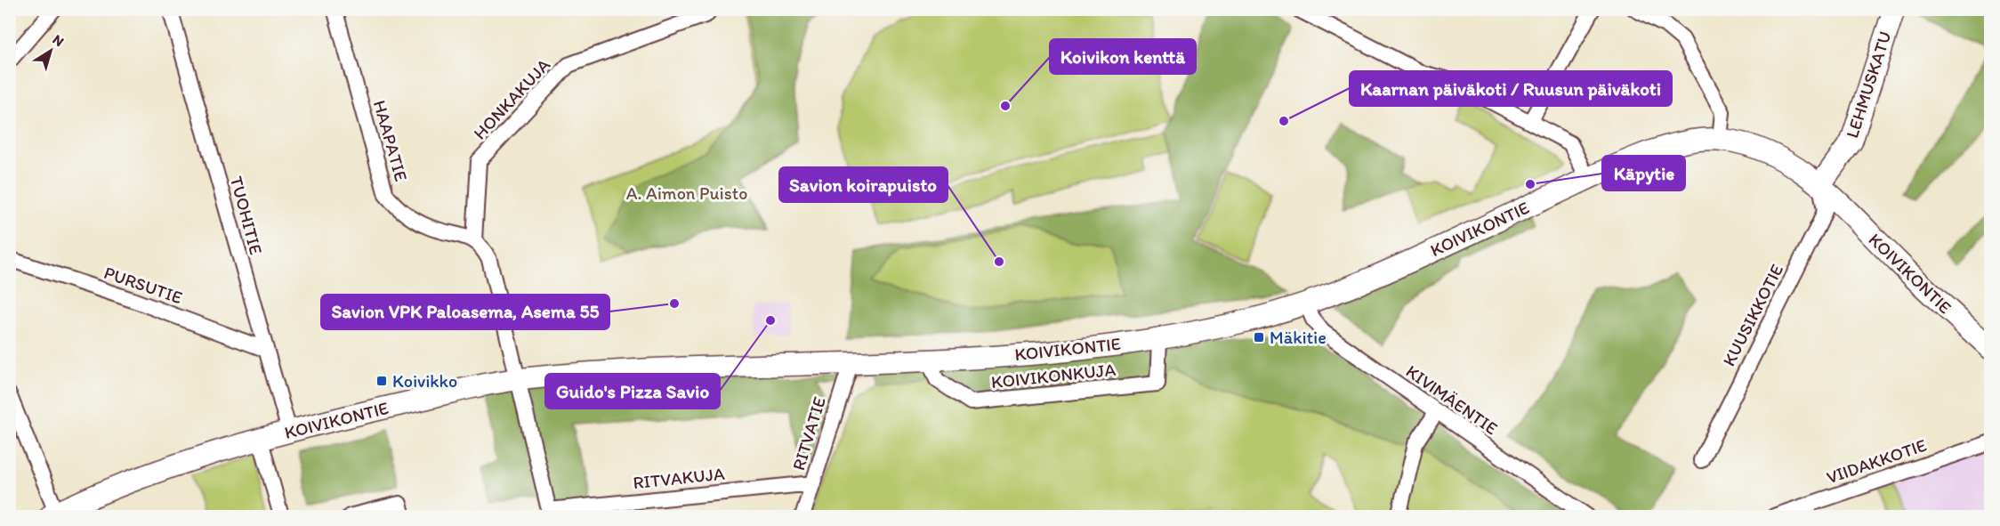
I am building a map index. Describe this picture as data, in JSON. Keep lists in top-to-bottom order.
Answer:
{
  "streets": {
    "main road": ["LEHMUSKATU", "KOIVIKONTIE"],
    "street": [
      "HONKAKUJA",
      "HAAPATIE",
      "TUOHITIE",
      "PURSUTIE",
      "KUUSIKKOTIE",
      "KOIVIKONKUJA",
      "KIVIMÄENTIE",
      "RITVATIE",
      "VIIDAKKOTIE",
      "RITVAKUJA"
    ]
  },
  "crossings": [
    ["LEHMUSKATU", "KOIVIKONTIE"],
    ["LEHMUSKATU", "KUUSIKKOTIE"],
    ["HONKAKUJA", "HAAPATIE"],
    ["TUOHITIE", "KOIVIKONTIE"],
    ["TUOHITIE", "PURSUTIE"],
    ["KOIVIKONTIE", "KUUSIKKOTIE"],
    ["KOIVIKONTIE", "KOIVIKONKUJA"],
    ["KOIVIKONTIE", "KIVIMÄENTIE"],
    ["KOIVIKONTIE", "RITVATIE"],
    ["KOIVIKONTIE", "RITVAKUJA"],
    ["RITVATIE", "RITVAKUJA"]
  ],
  "parks": ["A. Aimon Puisto"],
  "places": {
    "other": [
      "Koivikon kenttä",
      "Kaarnan päiväkoti / Ruusun päiväkoti",
      "Käpytie",
      "Savion koirapuisto",
      "Savion VPK Paloasema, Asema 55",
      "Guido's Pizza Savio"
    ],
    "transit": ["Mäkitie", "Koivikko"]
  },
  "north": "top right"
}
